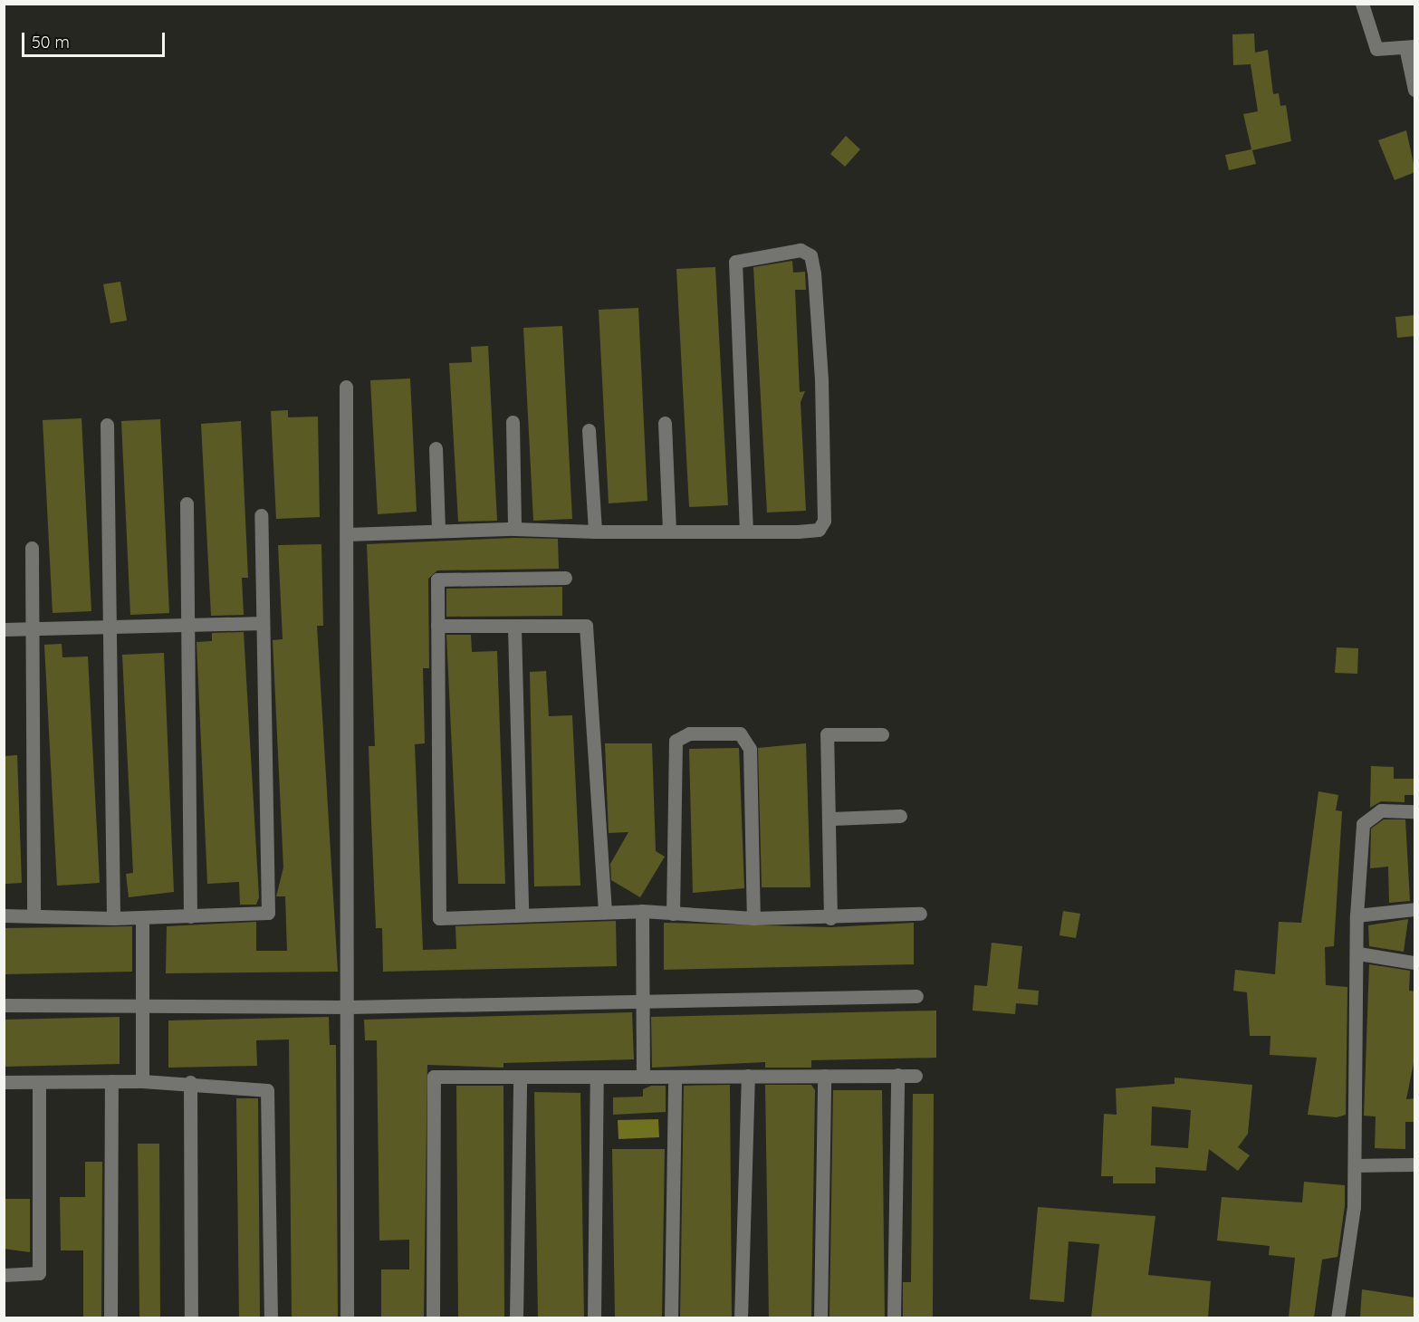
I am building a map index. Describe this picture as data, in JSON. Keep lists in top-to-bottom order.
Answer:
{
  "scale_bar": "50 m"
}
